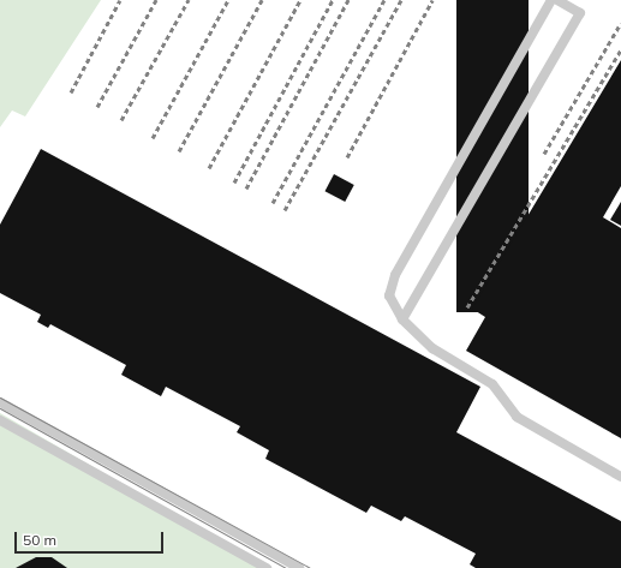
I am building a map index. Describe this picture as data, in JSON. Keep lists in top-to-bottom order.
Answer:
{
  "scale_bar": "50 m"
}
